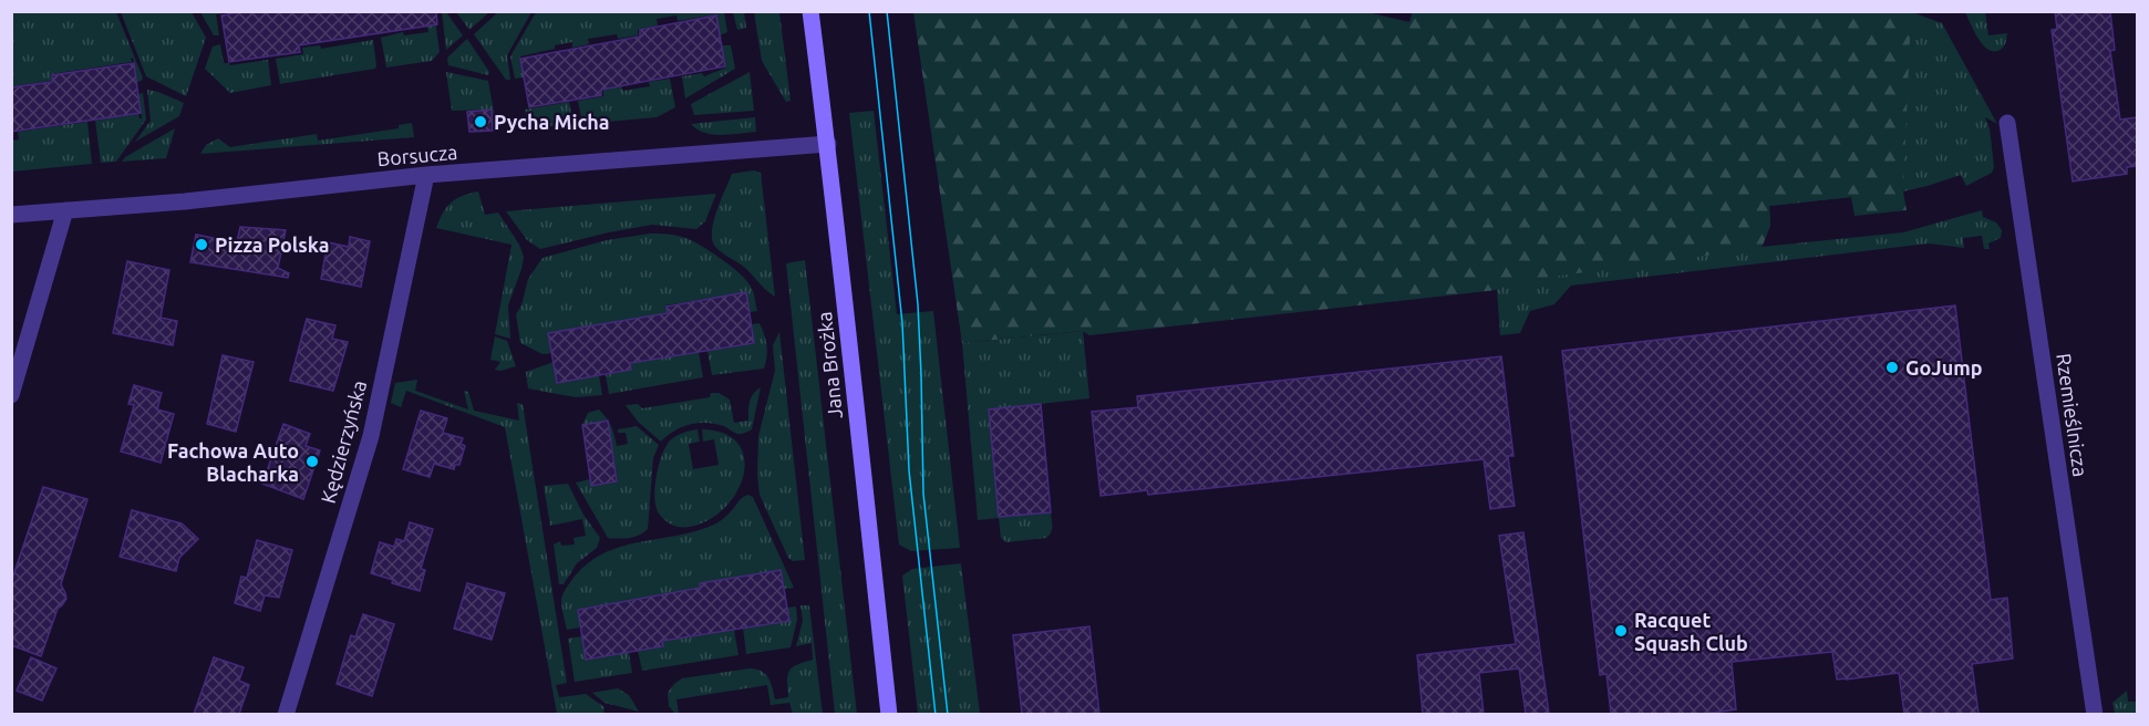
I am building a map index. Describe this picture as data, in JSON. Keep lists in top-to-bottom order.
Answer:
{
  "streets": {
    "main road": ["Jana Brożka"],
    "street": ["Borsucza", "Rzemieślnicza", "Kędzierzyńska"]
  },
  "crossings": [
    ["Borsucza", "Jana Brożka"],
    ["Borsucza", "Kędzierzyńska"]
  ],
  "places": [
    "Pycha Micha",
    "Pizza Polska",
    "GoJump",
    "Fachowa Auto Blacharka",
    "Racquet Squash Club"
  ]
}
